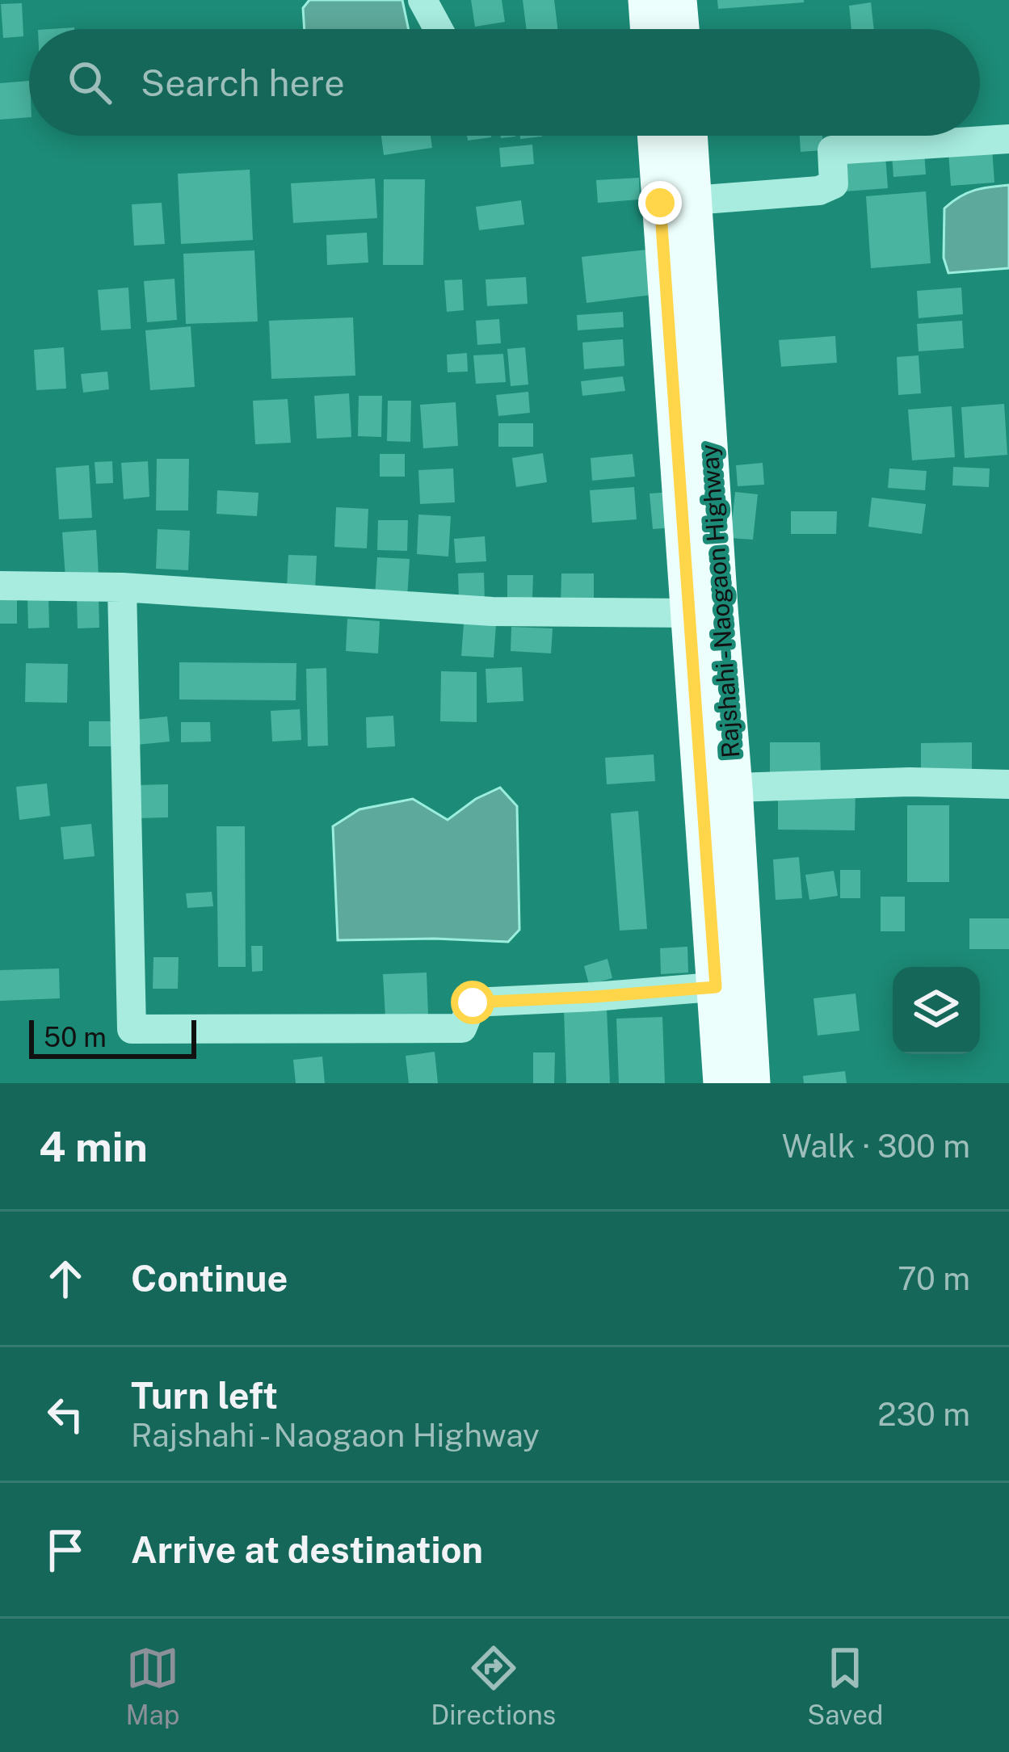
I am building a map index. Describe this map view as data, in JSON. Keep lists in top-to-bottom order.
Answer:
{
  "streets": {
    "main road": ["Rajshahi - Naogaon Highway"]
  },
  "scale_bar": "50 m",
  "page": {
    "search": "Search here",
    "scale": "50 m",
    "heading": ["4 min", "Walk · 300 m"],
    "list": [
      ["Continue", "70 m"],
      ["Turn left", "Rajshahi - Naogaon Highway", "230 m"],
      "Arrive at destination"
    ],
    "nav": ["Map", "Directions", "Saved"]
  }
}
